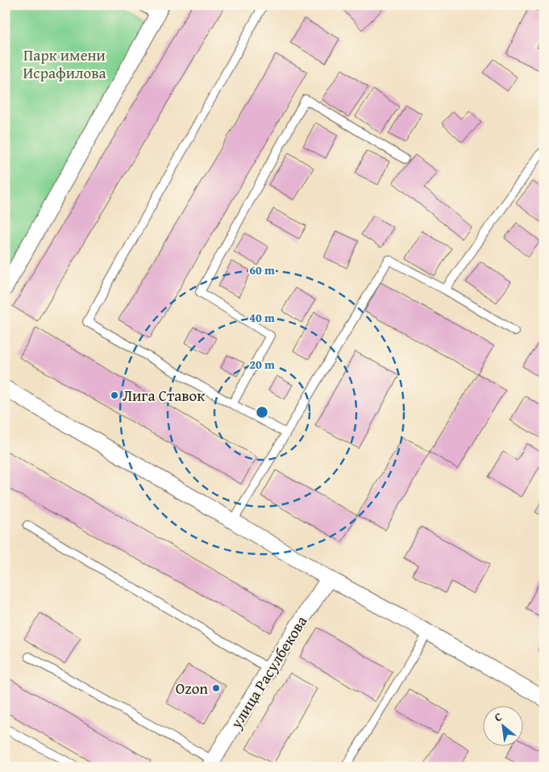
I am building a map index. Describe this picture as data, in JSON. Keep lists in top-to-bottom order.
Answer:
{
  "streets": {
    "street": ["улица Расулбекова"]
  },
  "parks": ["Парк имени Исрафилова"],
  "places": ["Лига Ставок", "Ozon"],
  "north": "top left",
  "rings": ["60 m", "40 m", "20 m"]
}
